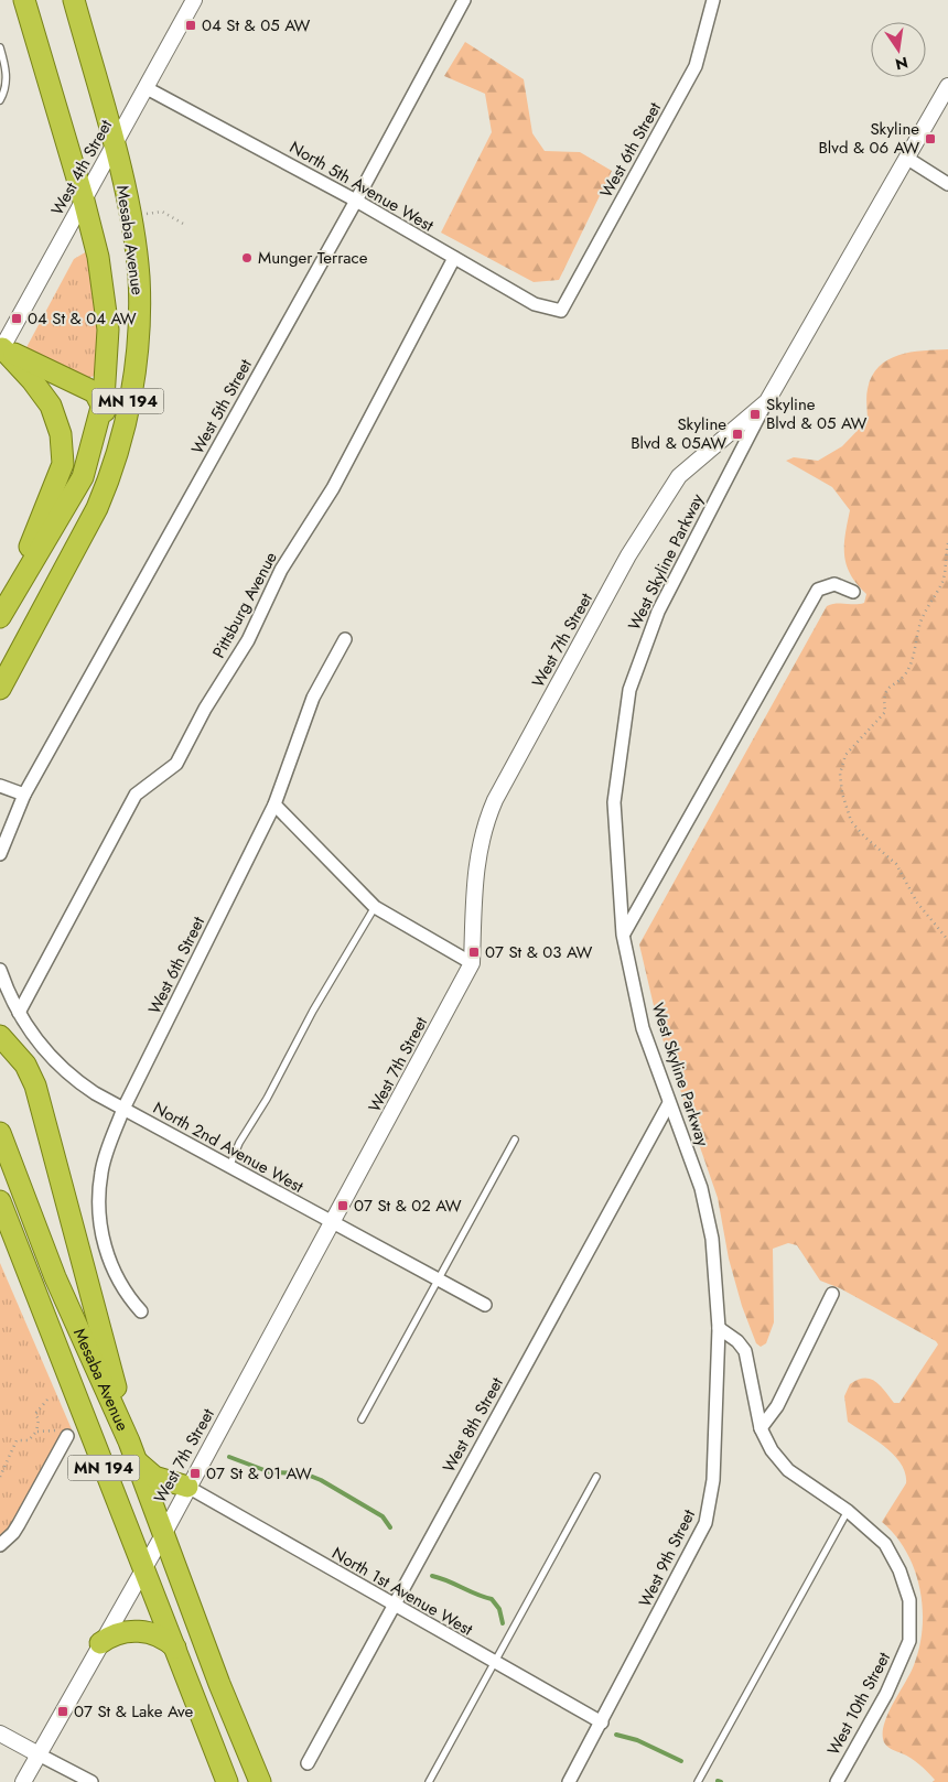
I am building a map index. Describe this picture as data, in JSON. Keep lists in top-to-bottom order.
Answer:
{
  "streets": {
    "highway": ["Mesaba Avenue", "MN 194"],
    "street": [
      "West 6th Street",
      "West 4th Street",
      "North 5th Avenue West",
      "West 5th Street",
      "West Skyline Parkway",
      "Pittsburg Avenue",
      "West 7th Street",
      "North 2nd Avenue West",
      "West 8th Street",
      "West 9th Street",
      "North 1st Avenue West",
      "West 10th Street"
    ]
  },
  "crossings": [
    ["West 6th Street", "North 5th Avenue West"],
    ["West 6th Street", "North 2nd Avenue West"],
    ["West 4th Street", "North 5th Avenue West"],
    ["West 4th Street", "Mesaba Avenue"],
    ["North 5th Avenue West", "West 5th Street"],
    ["North 5th Avenue West", "Pittsburg Avenue"],
    ["Mesaba Avenue", "West 7th Street"],
    ["West Skyline Parkway", "West 7th Street"],
    ["West Skyline Parkway", "West 8th Street"],
    ["West Skyline Parkway", "West 9th Street"],
    ["Pittsburg Avenue", "North 2nd Avenue West"],
    ["West 7th Street", "North 2nd Avenue West"],
    ["West 7th Street", "North 1st Avenue West"],
    ["West 8th Street", "North 1st Avenue West"],
    ["West 9th Street", "North 1st Avenue West"]
  ],
  "places": {
    "transit": [
      "04 St & 05 AW",
      "Skyline Blvd & 06 AW",
      "04 St & 04 AW",
      "Skyline Blvd & 05 AW",
      "Skyline Blvd & 05AW",
      "07 St & 03 AW",
      "07 St & 02 AW",
      "07 St & 01 AW",
      "07 St & Lake Ave"
    ],
    "other": ["Munger Terrace"]
  },
  "north": "bottom"
}
